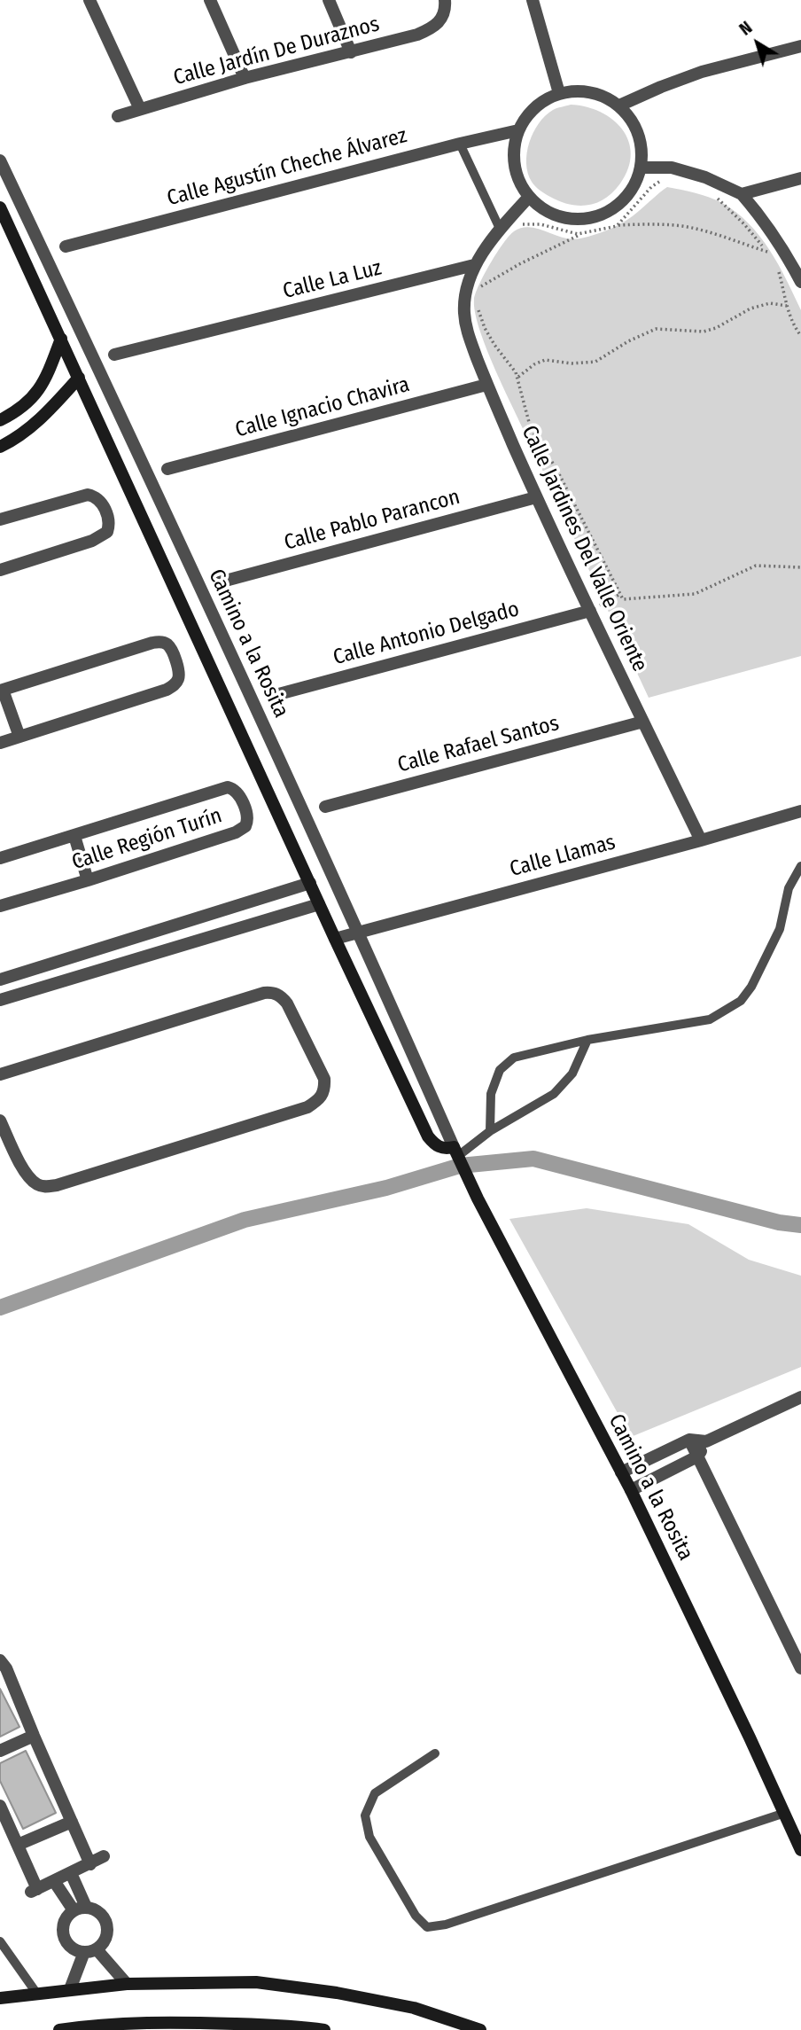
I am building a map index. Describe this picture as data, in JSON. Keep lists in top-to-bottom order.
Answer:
{
  "streets": {
    "street": [
      "Calle Jardín De Duraznos",
      "Calle Agustín Cheche Álvarez",
      "Calle La Luz",
      "Calle Ignacio Chavira",
      "Calle Pablo Parancon",
      "Calle Jardines Del Valle Oriente",
      "Calle Antonio Delgado",
      "Camino a la Rosita",
      "Calle Rafael Santos",
      "Calle Región Turín",
      "Calle Llamas"
    ]
  },
  "crossings": [
    ["Calle La Luz", "Calle Jardines Del Valle Oriente"],
    ["Calle Ignacio Chavira", "Calle Jardines Del Valle Oriente"],
    ["Calle Pablo Parancon", "Calle Jardines Del Valle Oriente"],
    ["Calle Jardines Del Valle Oriente", "Calle Antonio Delgado"],
    ["Calle Jardines Del Valle Oriente", "Calle Rafael Santos"],
    ["Calle Jardines Del Valle Oriente", "Calle Llamas"],
    ["Camino a la Rosita", "Calle Llamas"]
  ],
  "north": "top left"
}
